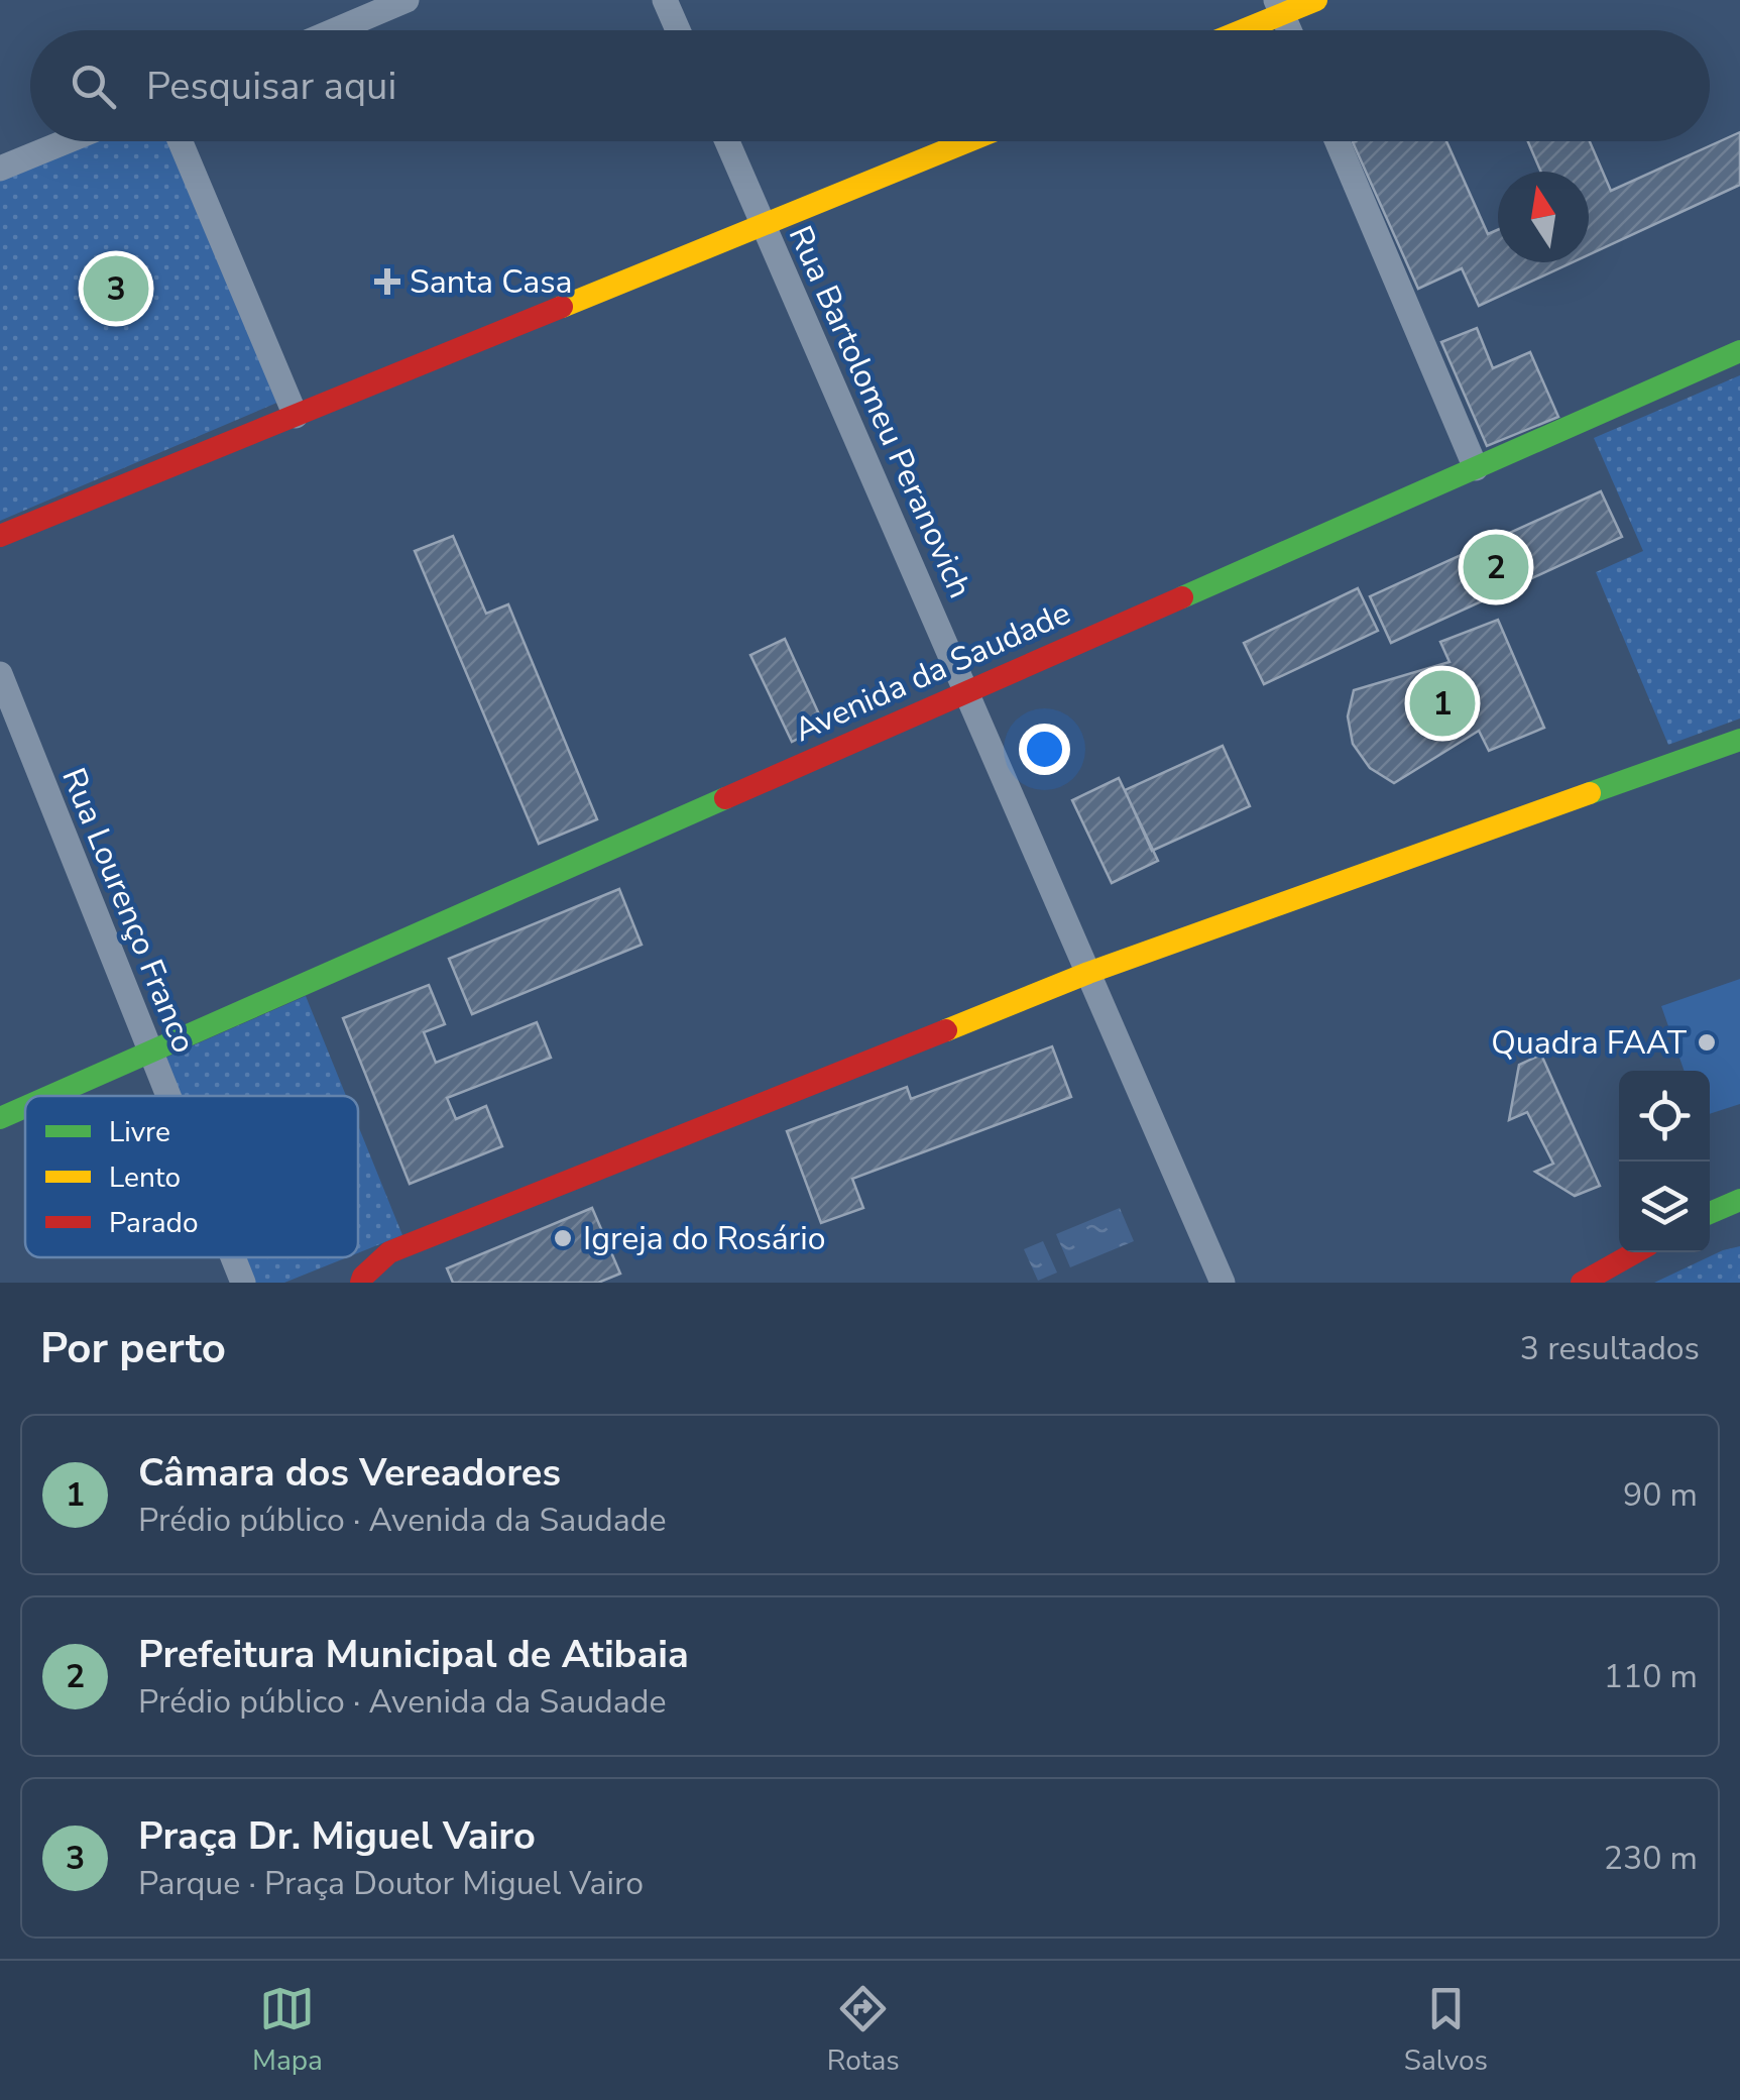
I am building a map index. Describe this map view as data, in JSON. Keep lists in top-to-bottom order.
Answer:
{
  "streets": {
    "street": ["Rua Bartolomeu Peranovich", "Avenida da Saudade", "Rua Lourenço Franco"]
  },
  "crossings": [
    ["Rua Bartolomeu Peranovich", "Avenida da Saudade"],
    ["Avenida da Saudade", "Rua Lourenço Franco"]
  ],
  "places": {
    "health": ["Santa Casa"],
    "other": ["Quadra FAAT", "Igreja do Rosário"]
  },
  "legend": ["Livre", "Lento", "Parado"],
  "north": "top",
  "page": {
    "search": "Pesquisar aqui",
    "pins": ["3", "2", "1"],
    "heading": ["Por perto", "3 resultados"],
    "list": [
      {
        "mark": "1",
        "name": "Câmara dos Vereadores",
        "note": "Prédio público · Avenida da Saudade",
        "value": "90 m"
      },
      {
        "mark": "2",
        "name": "Prefeitura Municipal de Atibaia",
        "note": "Prédio público · Avenida da Saudade",
        "value": "110 m"
      },
      {
        "mark": "3",
        "name": "Praça Dr. Miguel Vairo",
        "note": "Parque · Praça Doutor Miguel Vairo",
        "value": "230 m"
      }
    ],
    "nav": ["Mapa", "Rotas", "Salvos"]
  }
}
